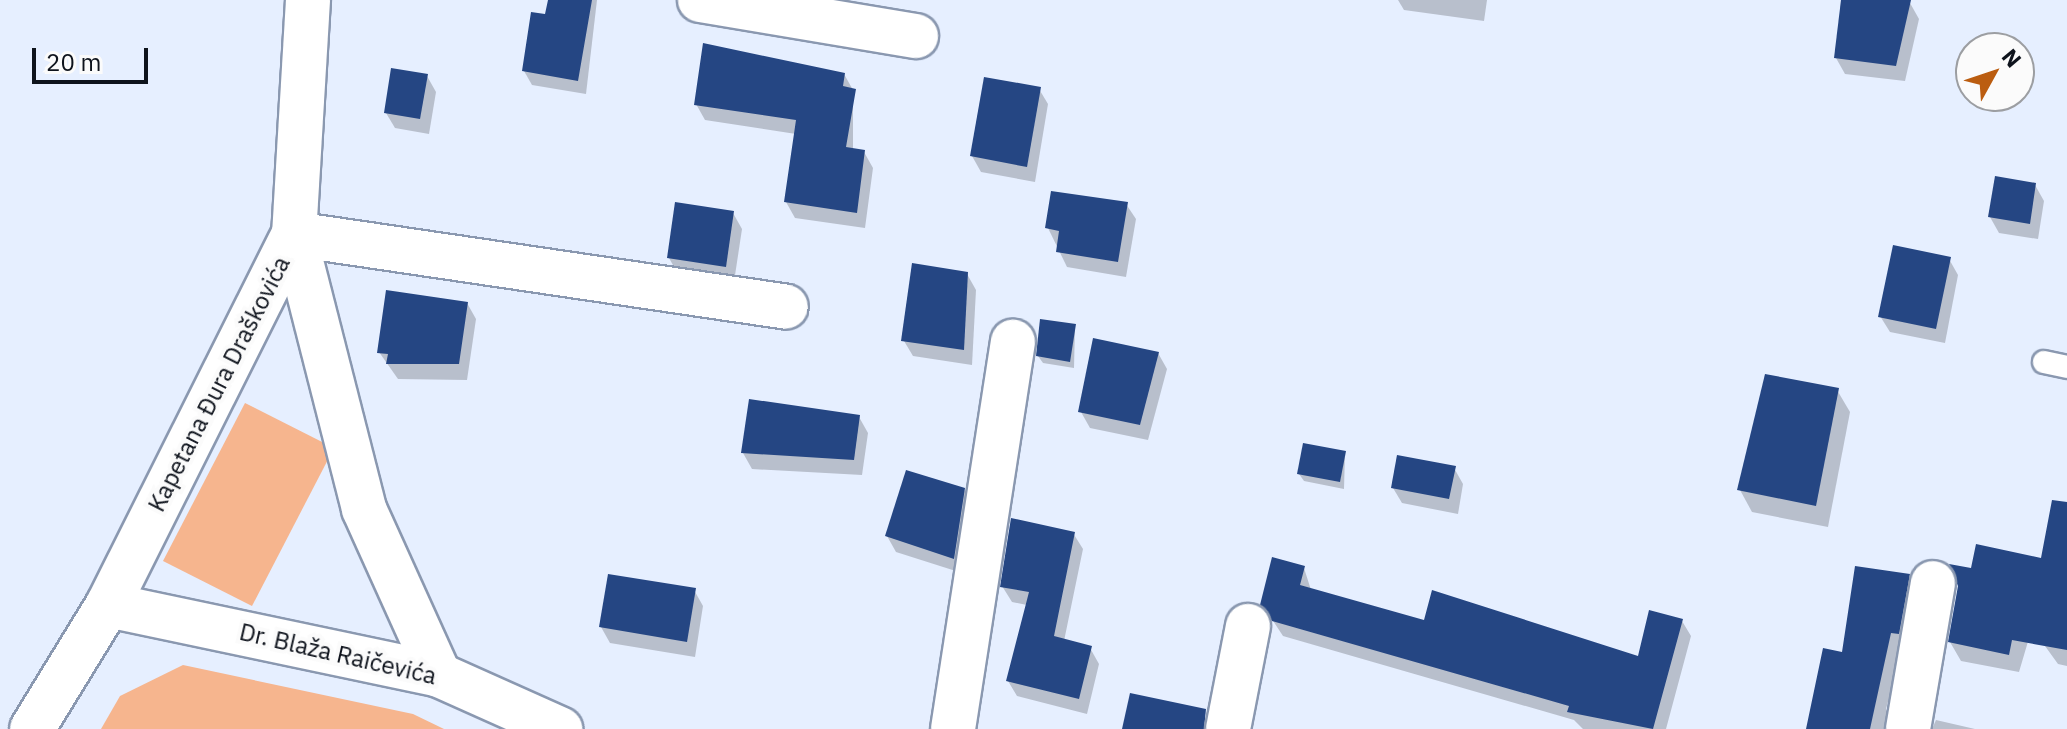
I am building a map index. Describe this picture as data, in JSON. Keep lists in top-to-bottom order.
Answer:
{
  "streets": {
    "street": ["Kapetana Đura Draškovića", "Dr. Blaža Raičevića"]
  },
  "crossings": [
    ["Kapetana Đura Draškovića", "Dr. Blaža Raičevića"]
  ],
  "scale_bar": "20 m",
  "north": "top right"
}
